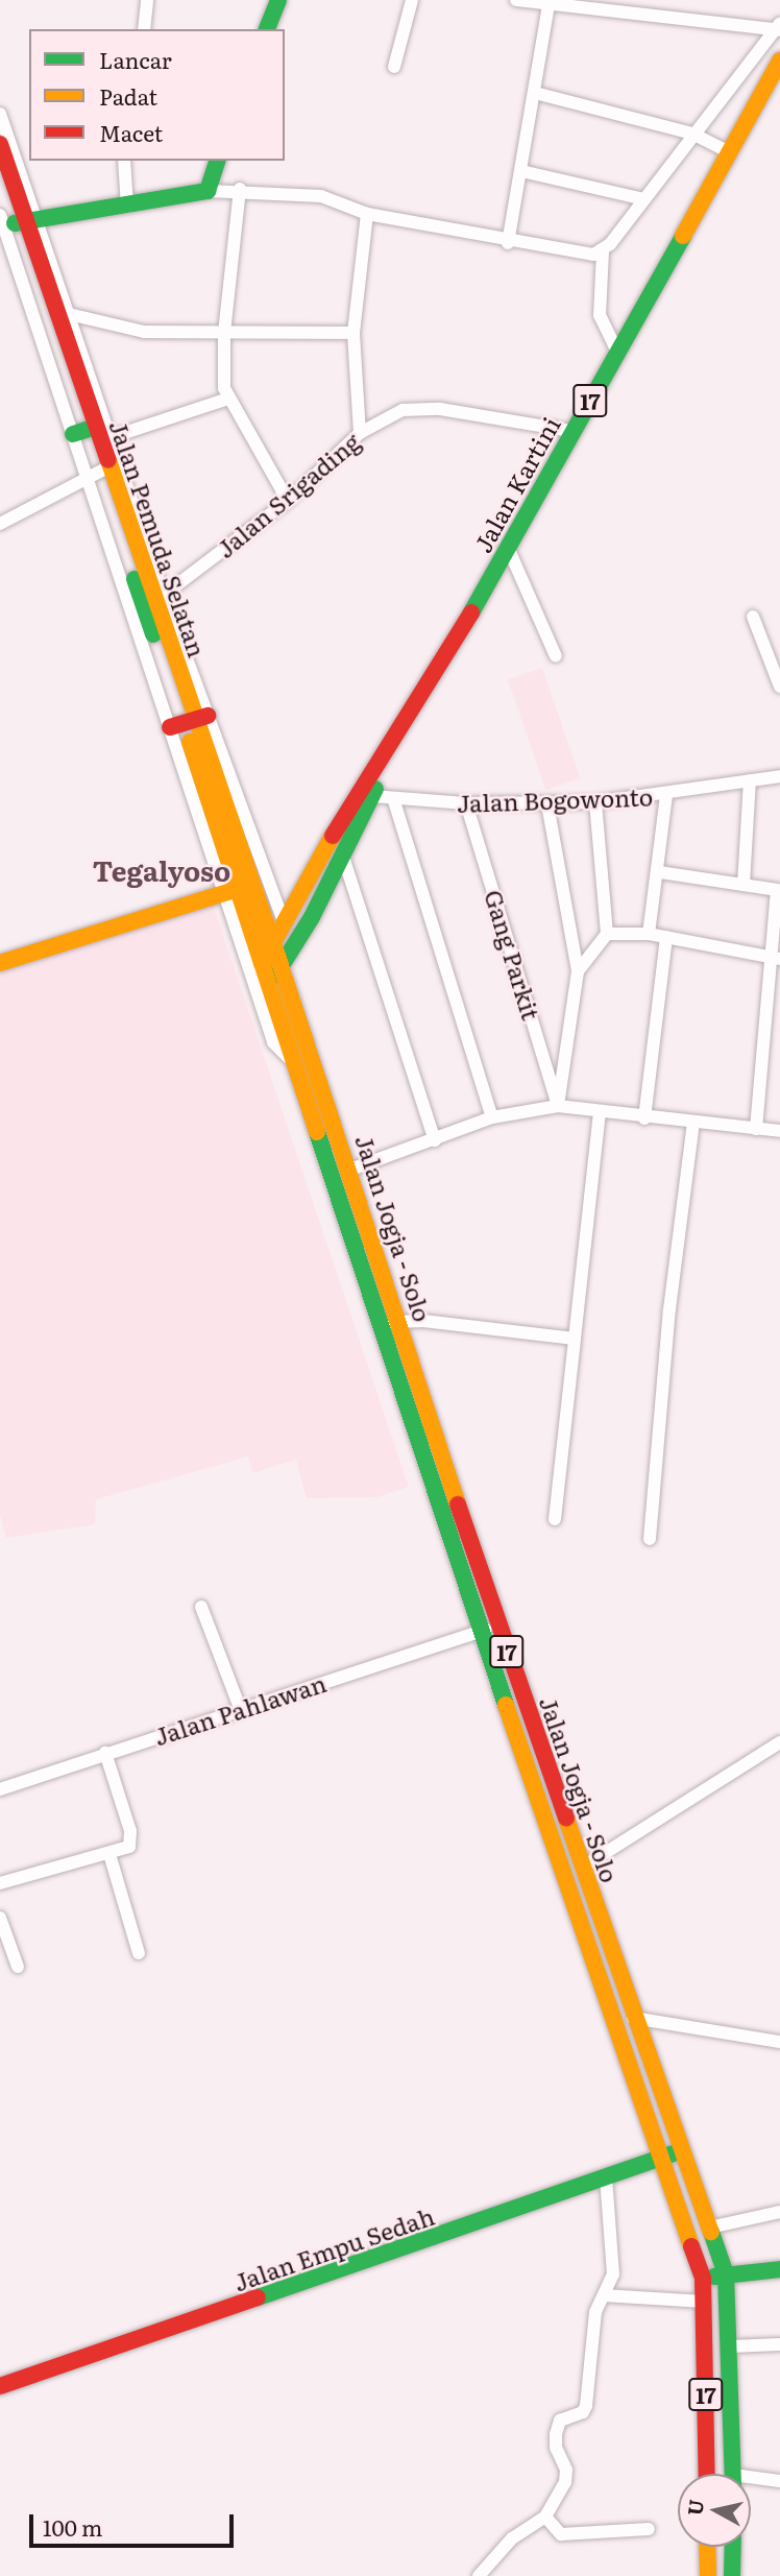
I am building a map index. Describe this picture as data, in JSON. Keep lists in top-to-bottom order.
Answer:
{
  "streets": {
    "main road": [
      "17",
      "Jalan Kartini",
      "Jalan Pemuda Selatan",
      "Jalan Jogja - Solo",
      "Jalan Empu Sedah"
    ],
    "street": [
      "Jalan Srigading",
      "Jalan Bogowonto",
      "Gang Parkit",
      "Jalan Pahlawan"
    ]
  },
  "crossings": [
    ["17", "Jalan Kartini"],
    ["17", "Jalan Pemuda Selatan"],
    ["17", "Jalan Jogja - Solo"],
    ["Jalan Kartini", "Jalan Srigading"],
    ["Jalan Kartini", "Jalan Bogowonto"],
    ["Jalan Kartini", "Jalan Jogja - Solo"],
    ["Jalan Srigading", "Jalan Pemuda Selatan"],
    ["Jalan Pemuda Selatan", "Jalan Jogja - Solo"],
    ["Jalan Bogowonto", "Gang Parkit"],
    ["Jalan Jogja - Solo", "Jalan Pahlawan"],
    ["Jalan Jogja - Solo", "Jalan Empu Sedah"]
  ],
  "districts": ["Tegalyoso"],
  "legend": ["Lancar", "Padat", "Macet"],
  "scale_bar": "100 m",
  "north": "left"
}
